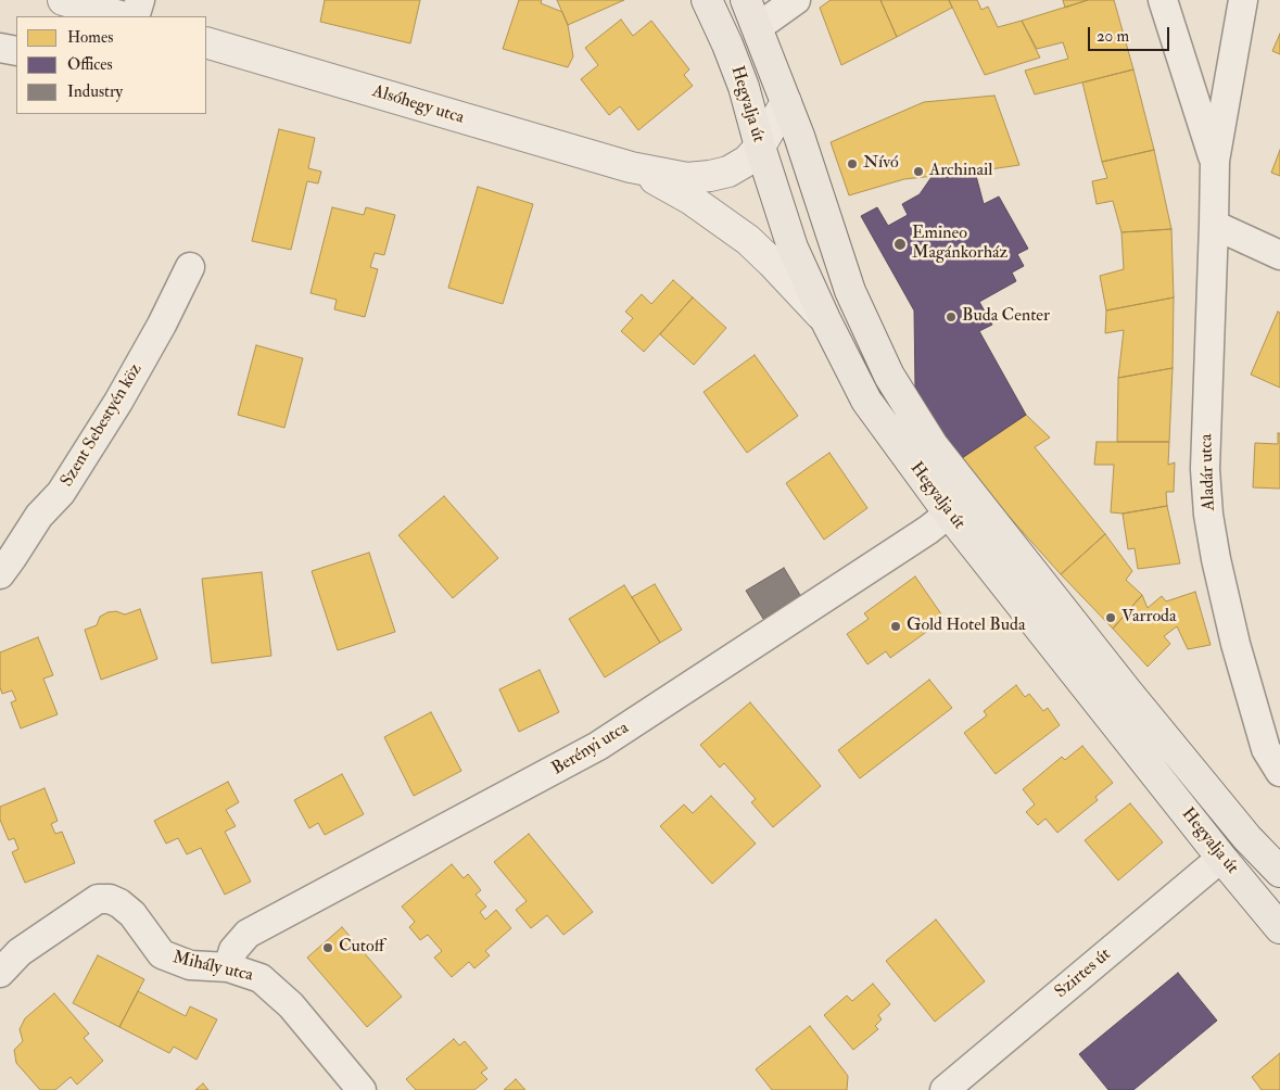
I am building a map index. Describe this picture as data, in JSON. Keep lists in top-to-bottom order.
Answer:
{
  "streets": {
    "main road": ["Hegyalja út"],
    "street": [
      "Alsóhegy utca",
      "Szent Sebestyén köz",
      "Aladár utca",
      "Berényi utca",
      "Mihály utca",
      "Szirtes út"
    ]
  },
  "crossings": [
    ["Hegyalja út", "Alsóhegy utca"],
    ["Hegyalja út", "Berényi utca"],
    ["Hegyalja út", "Szirtes út"],
    ["Berényi utca", "Mihály utca"]
  ],
  "places": [
    "Nívó",
    "Archinail",
    "Emineo Magánkorház",
    "Buda Center",
    "Varroda",
    "Gold Hotel Buda",
    "Cutoff"
  ],
  "legend": ["Homes", "Offices", "Industry"],
  "scale_bar": "20 m"
}
